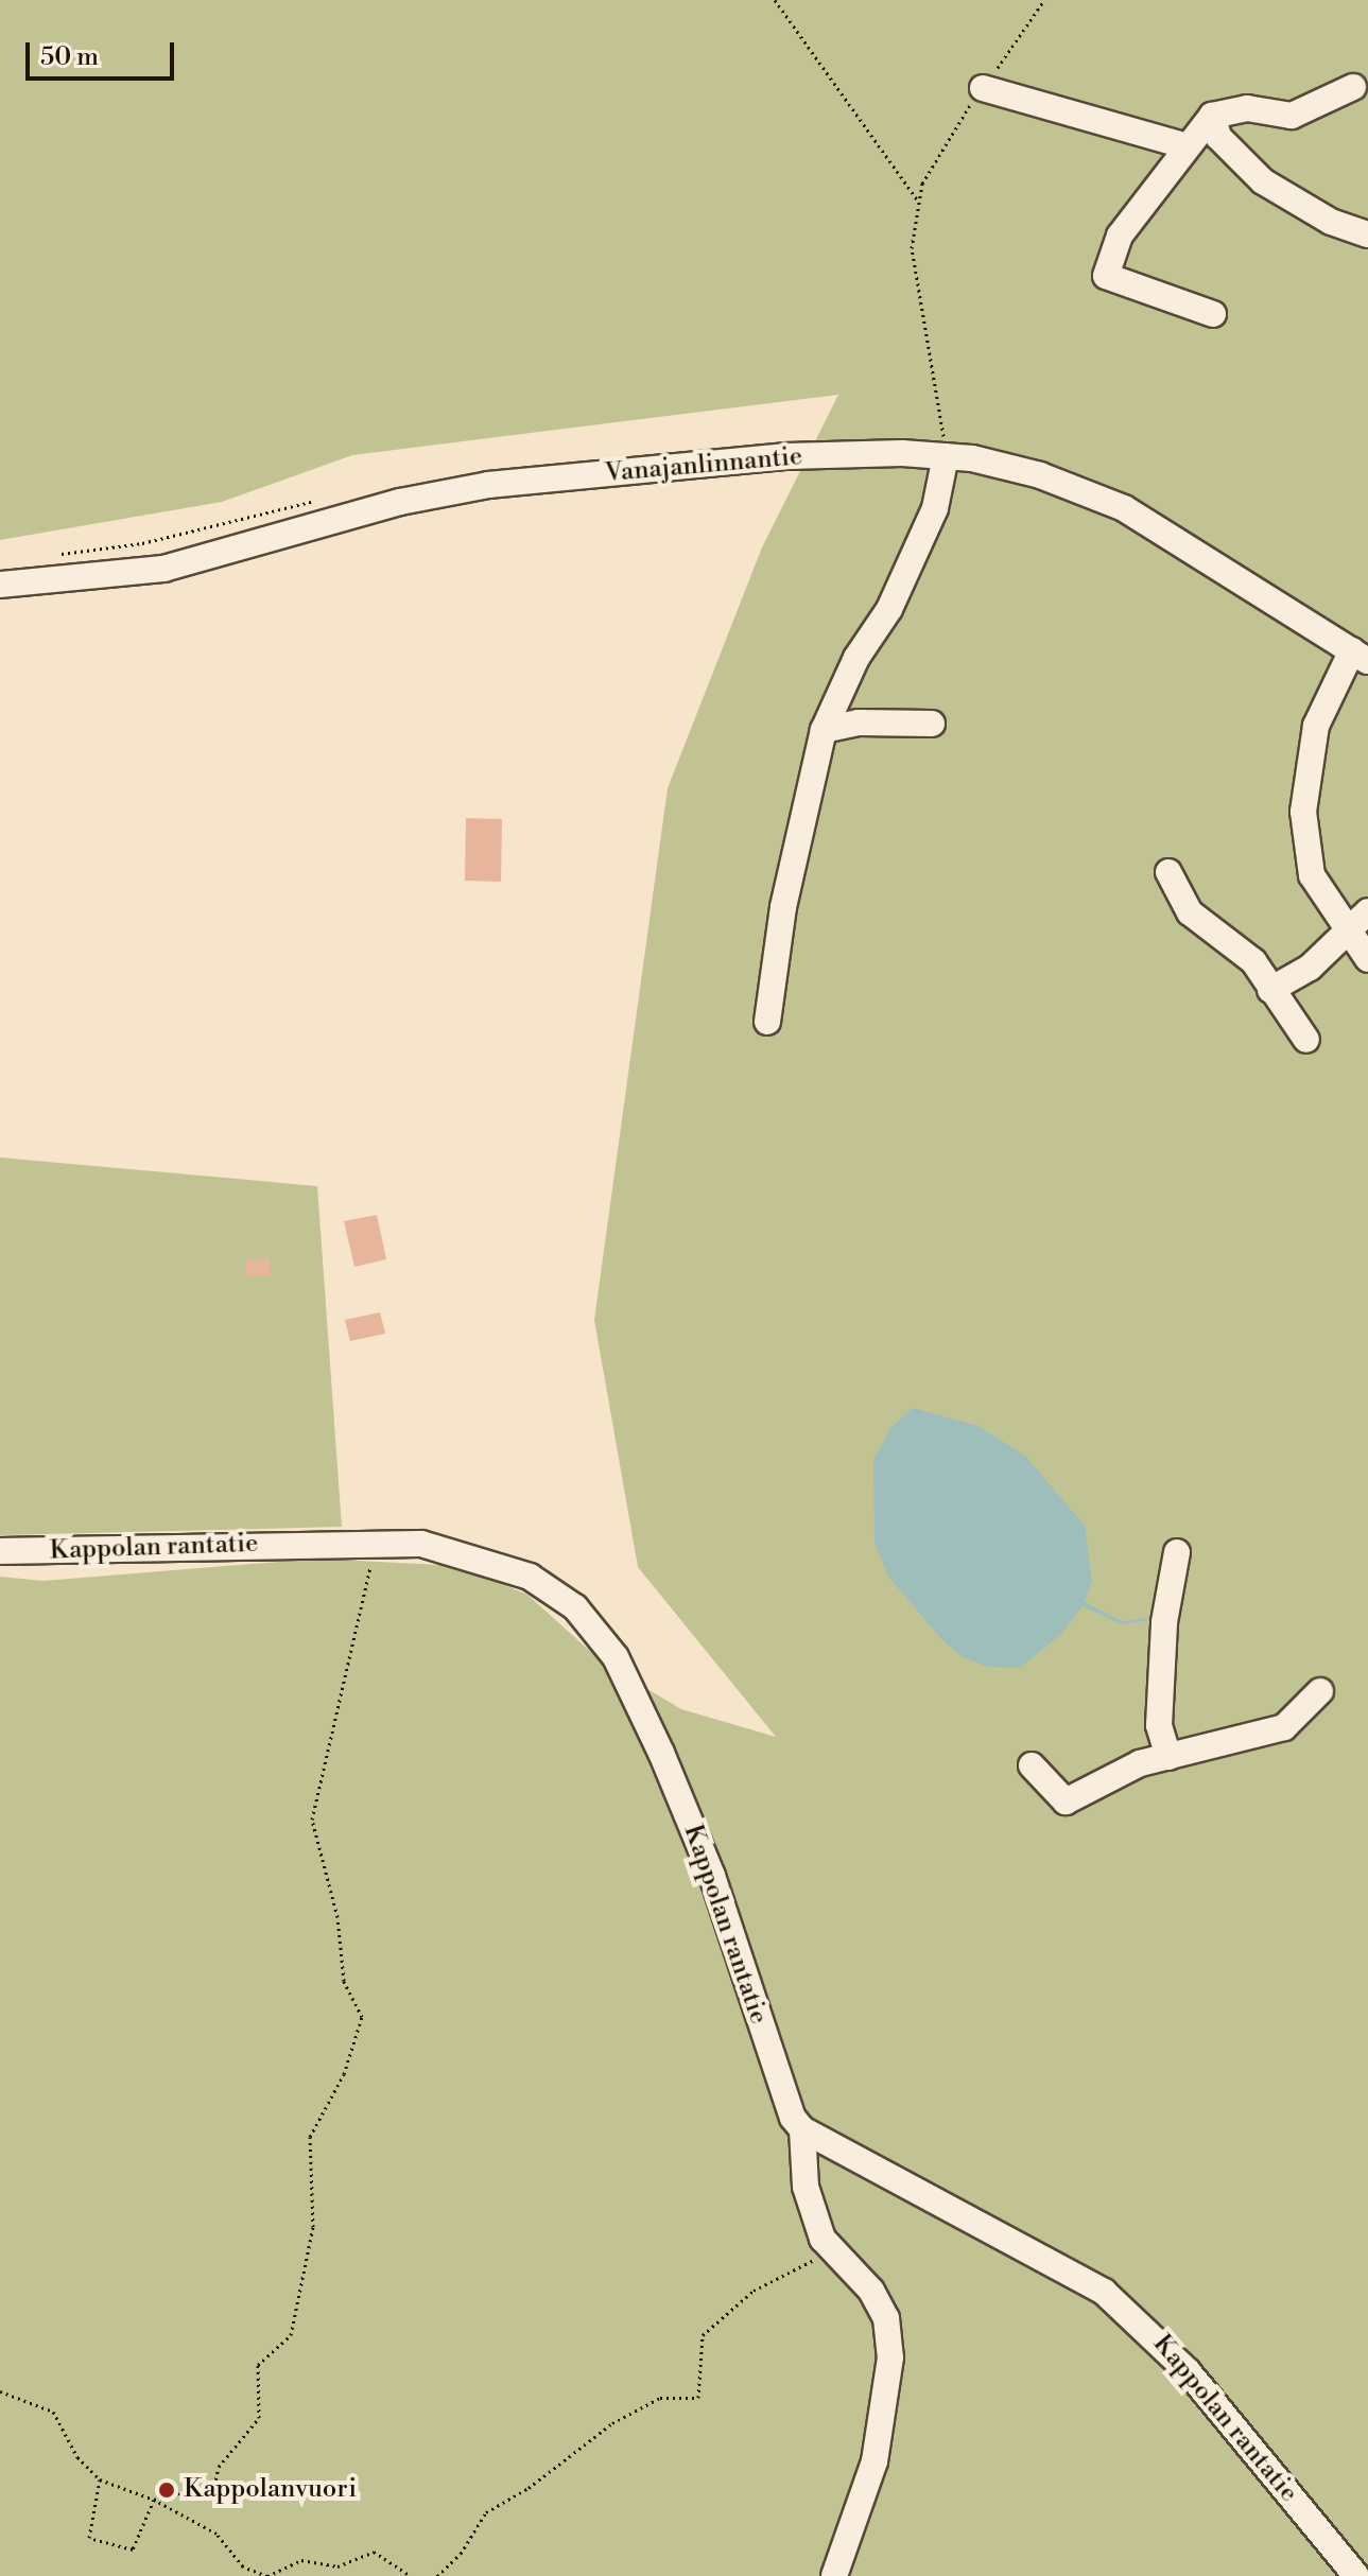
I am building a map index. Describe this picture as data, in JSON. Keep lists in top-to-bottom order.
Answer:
{
  "streets": {
    "street": ["Vanajanlinnantie", "Kappolan rantatie"]
  },
  "places": ["Kappolanvuori"],
  "scale_bar": "50 m"
}
